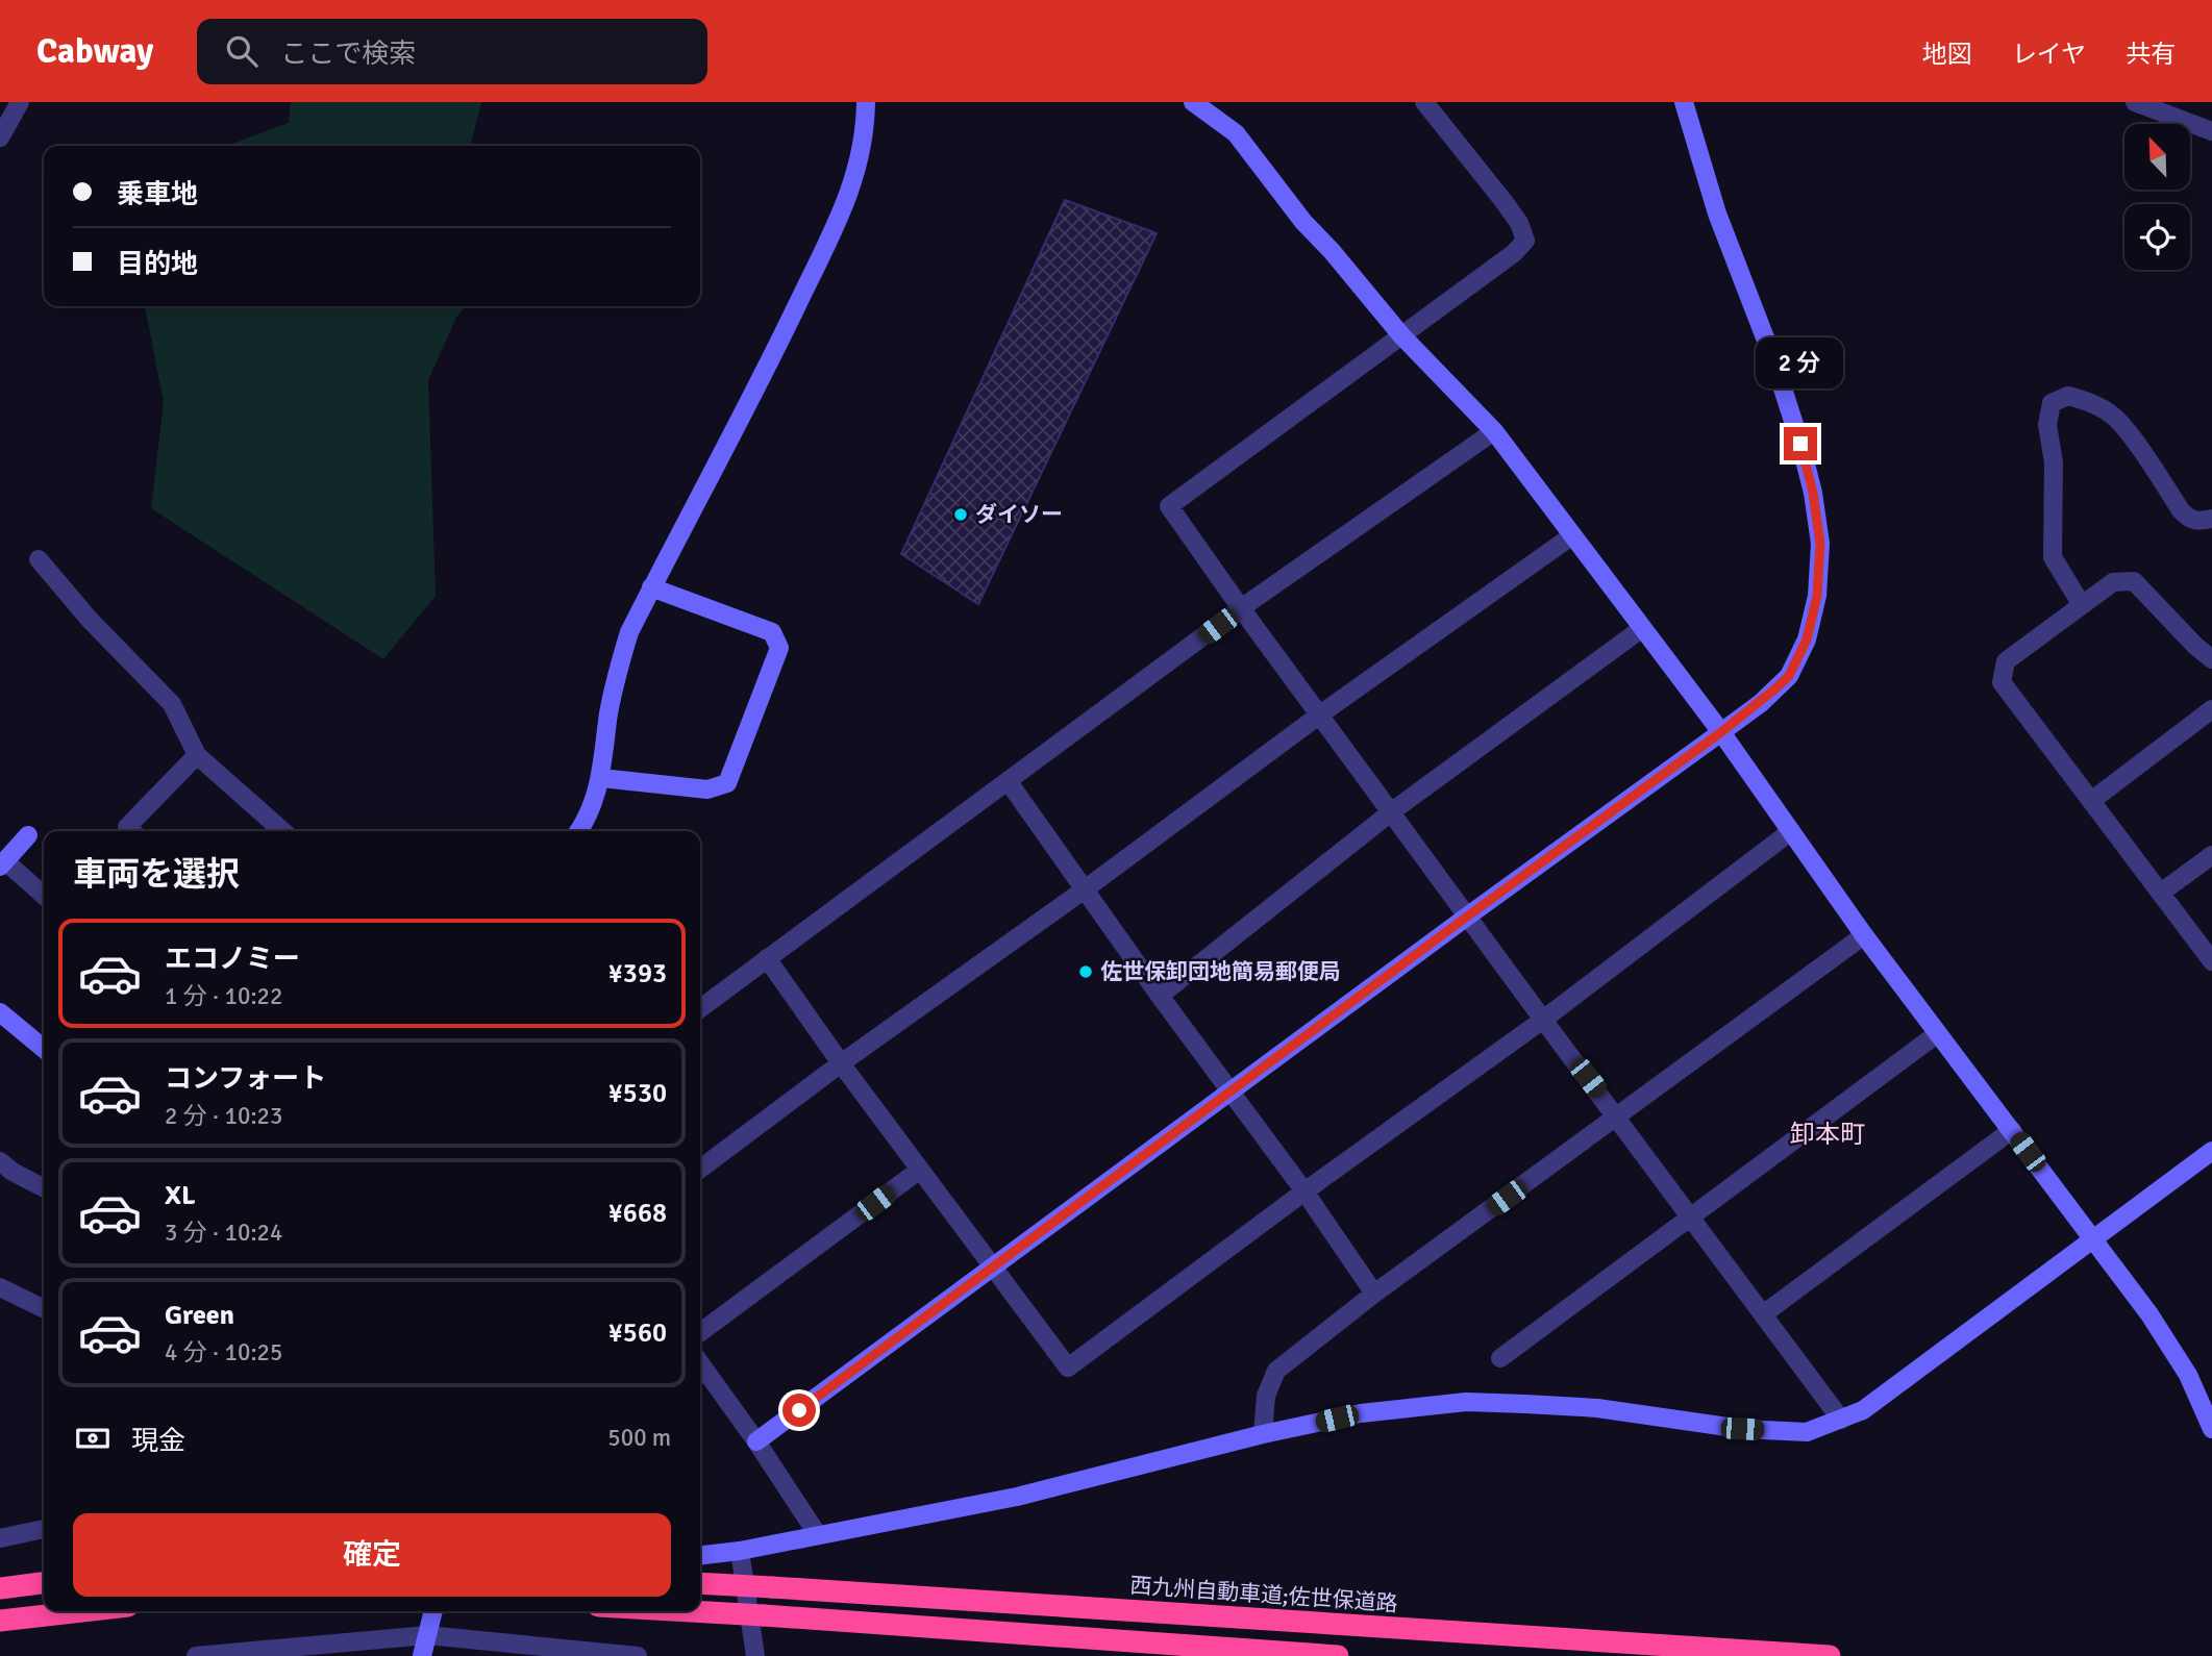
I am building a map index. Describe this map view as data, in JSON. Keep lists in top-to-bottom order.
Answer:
{
  "streets": {
    "highway": ["西九州自動車道;佐世保道路"]
  },
  "districts": ["卸本町"],
  "places": ["ダイソー", "佐世保卸団地簡易郵便局"],
  "north": "top left",
  "page": {
    "header": "Cabway",
    "search": "ここで検索",
    "nav": ["地図", "レイヤ", "共有"],
    "banner": ["乗車地", "目的地"],
    "bubble": "2 分",
    "heading": "車両を選択",
    "list": [
      {
        "name": "エコノミー",
        "note": "1 分 · 10:22",
        "value": "¥393"
      },
      {
        "name": "コンフォート",
        "note": "2 分 · 10:23",
        "value": "¥530"
      },
      {
        "name": "XL",
        "note": "3 分 · 10:24",
        "value": "¥668"
      },
      {
        "name": "Green",
        "note": "4 分 · 10:25",
        "value": "¥560"
      }
    ],
    "pay": ["現金", "500 m"],
    "buttons": "確定"
  }
}
